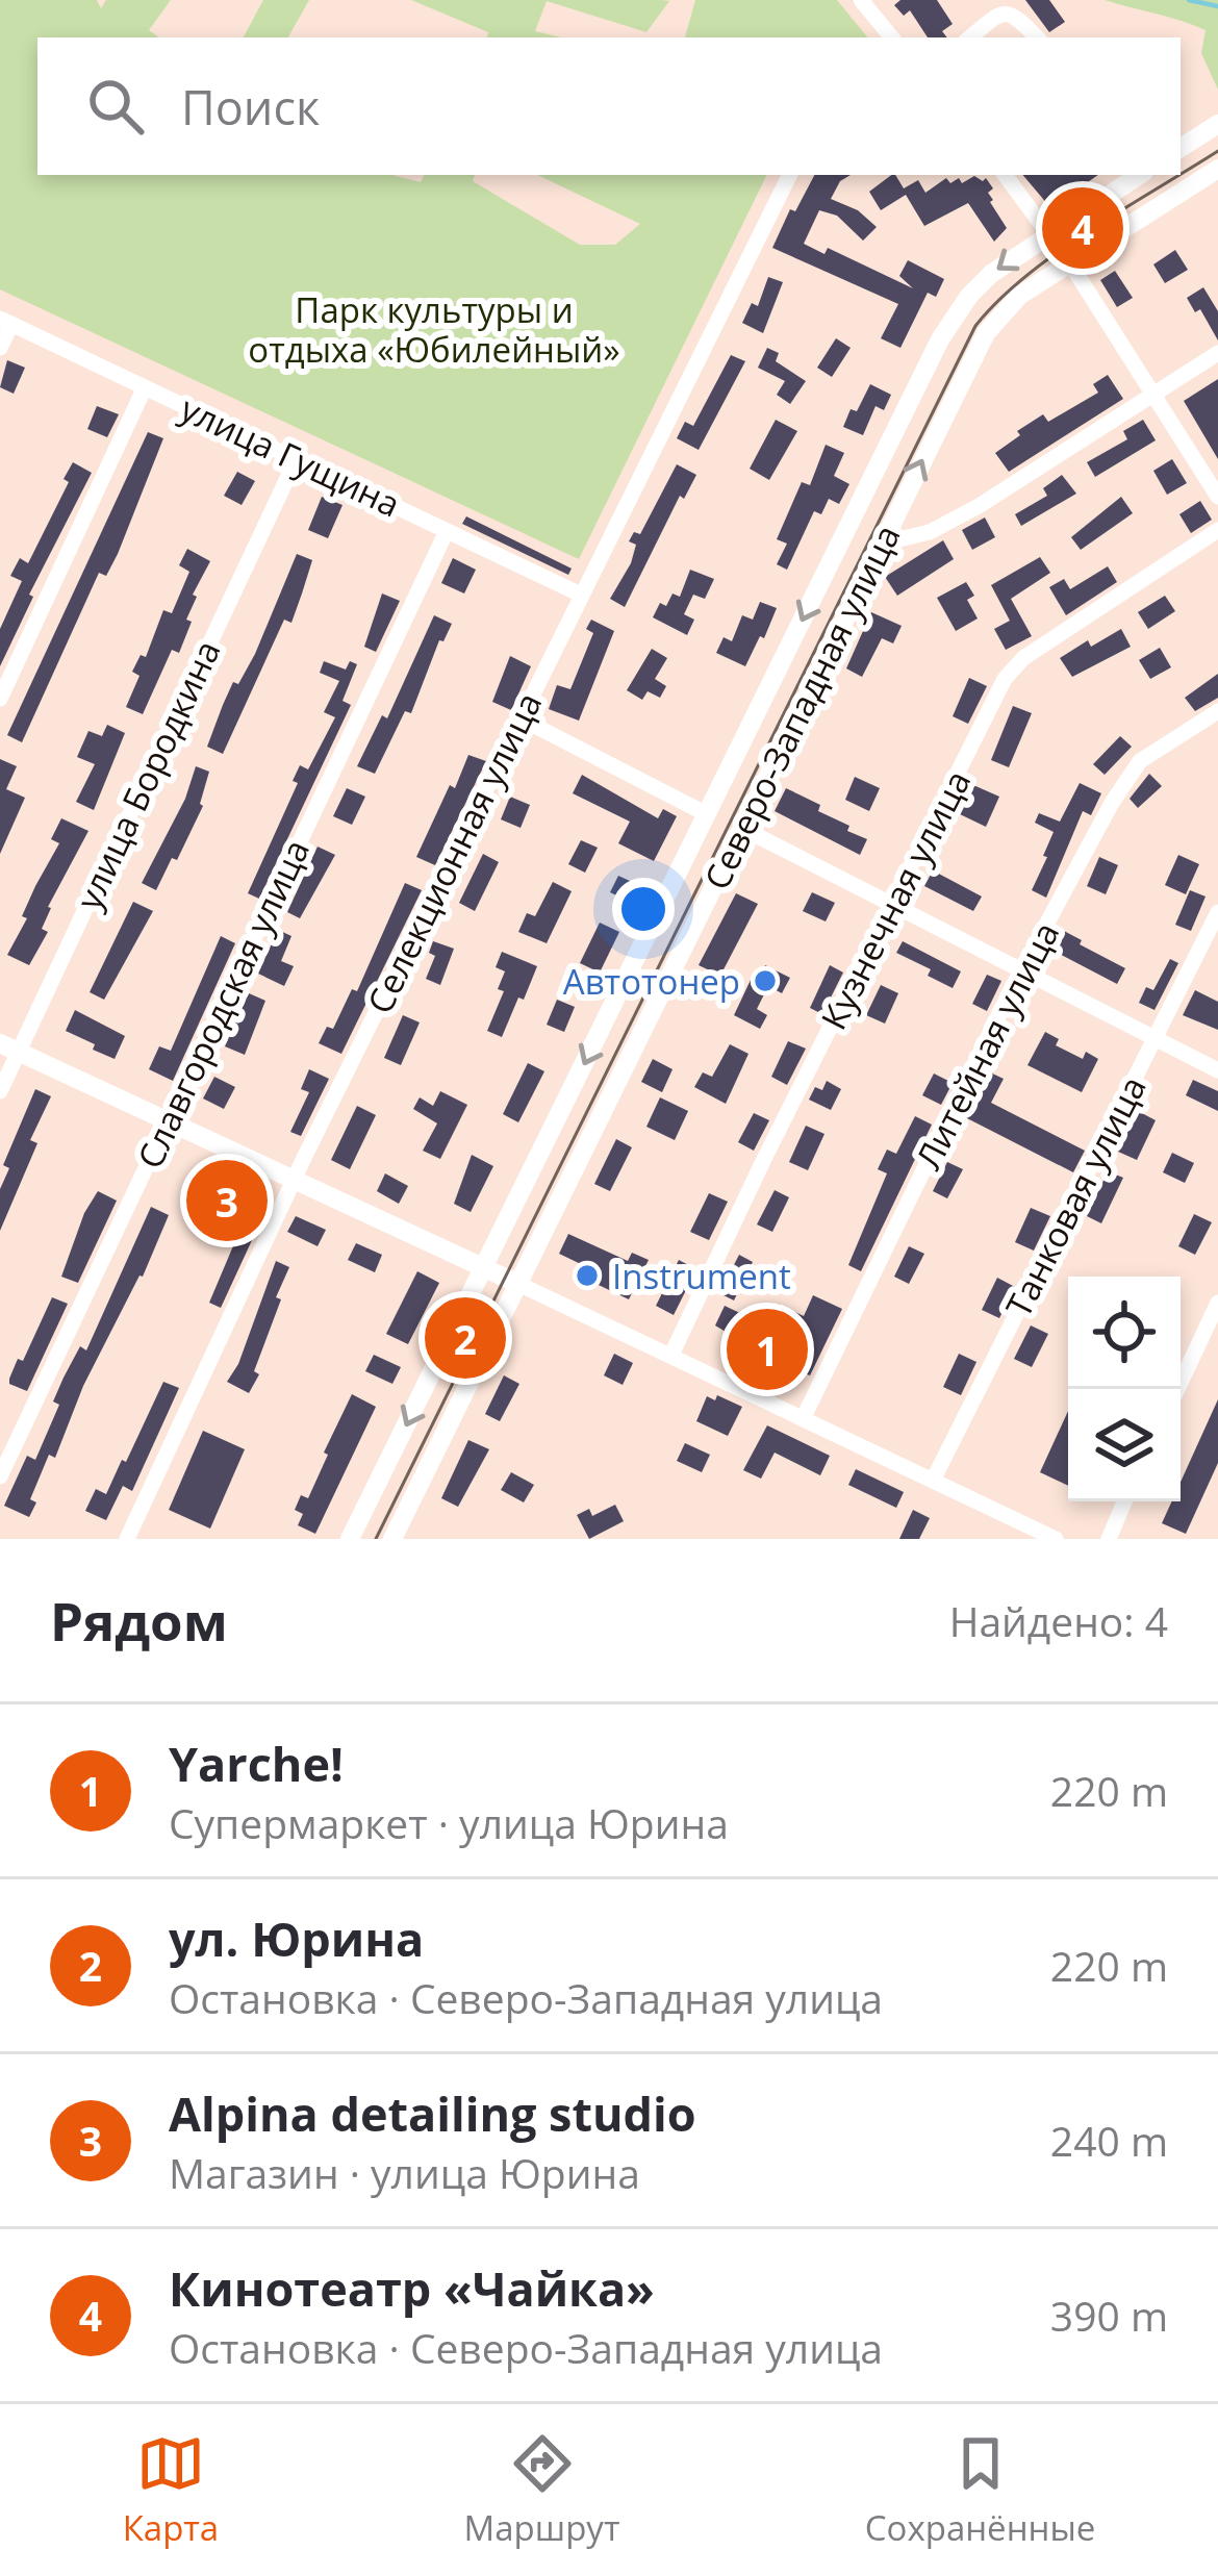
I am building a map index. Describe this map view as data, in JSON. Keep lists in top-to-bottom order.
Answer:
{
  "streets": {
    "main road": ["Северо-Западная улица"],
    "street": [
      "улица Гущина",
      "улица Бородкина",
      "Селекционная улица",
      "Кузнечная улица",
      "Славгородская улица",
      "Литейная улица",
      "Танковая улица"
    ]
  },
  "crossings": [
    ["улица Гущина", "улица Бородкина"],
    ["улица Гущина", "Селекционная улица"],
    ["улица Гущина", "Славгородская улица"]
  ],
  "parks": ["Парк культуры и отдыха «Юбилейный»"],
  "places": ["Автотонер", "Instrument"],
  "page": {
    "search": "Поиск",
    "pins": [
      "4",
      "3",
      "2",
      "1"
    ],
    "heading": ["Рядом", "Найдено: 4"],
    "list": [
      {
        "mark": "1",
        "name": "Yarche!",
        "note": "Супермаркет · улица Юрина",
        "value": "220 m"
      },
      {
        "mark": "2",
        "name": "ул. Юрина",
        "note": "Остановка · Северо-Западная улица",
        "value": "220 m"
      },
      {
        "mark": "3",
        "name": "Alpina detailing studio",
        "note": "Магазин · улица Юрина",
        "value": "240 m"
      },
      {
        "mark": "4",
        "name": "Кинотеатр «Чайка»",
        "note": "Остановка · Северо-Западная улица",
        "value": "390 m"
      }
    ],
    "nav": ["Карта", "Маршрут", "Сохранённые"]
  }
}
